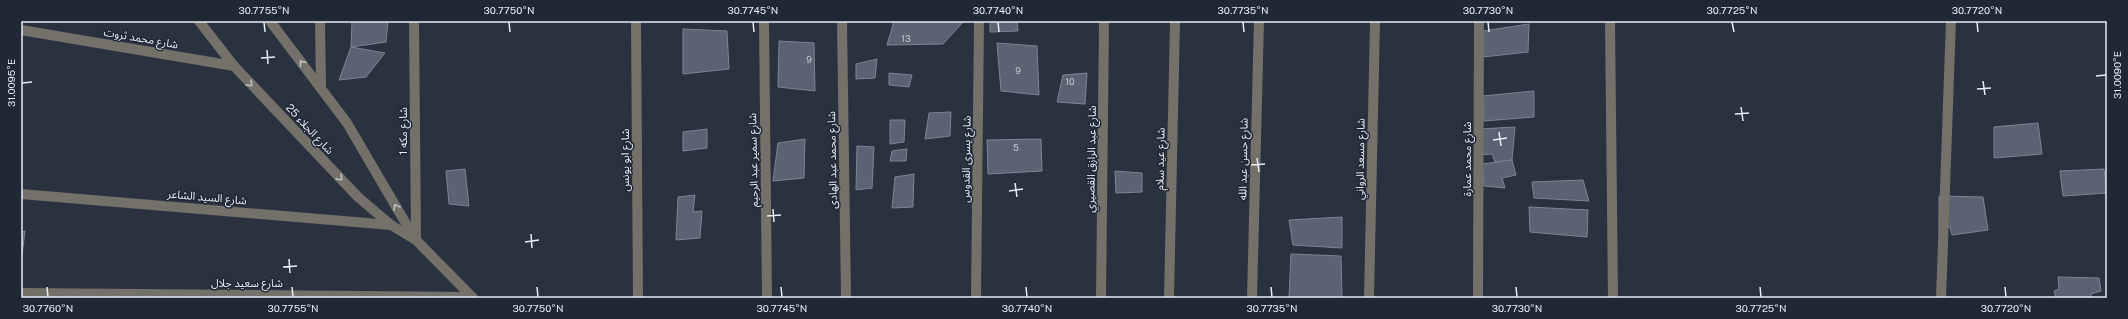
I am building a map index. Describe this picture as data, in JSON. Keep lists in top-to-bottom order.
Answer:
{
  "streets": {
    "street": [
      "شارع محمد ثروت",
      "شارع الجلاء 25",
      "شارع مكه 1",
      "شارع يسرى القدوس",
      "شارع عبد الرازق القصيري",
      "شارع عيد سلام",
      "شارع حسن عبد الله",
      "شارع مسعد الرواني",
      "شارع محمد عمارة",
      "شارع ابو يونس",
      "شارع سمير عبد الرحيم",
      "شارع محمد عبد الهادى",
      "شارع السيد الشاعر",
      "شارع سعيد جلال"
    ]
  },
  "crossings": [
    ["شارع محمد ثروت", "شارع الجلاء 25"],
    ["شارع الجلاء 25", "شارع مكه 1"],
    ["شارع الجلاء 25", "شارع السيد الشاعر"],
    ["شارع الجلاء 25", "شارع سعيد جلال"]
  ],
  "house_numbers": [
    "13",
    "9",
    "9",
    "10",
    "5"
  ],
  "coordinates": [
    "30.7755°N",
    "30.7750°N",
    "30.7745°N",
    "30.7740°N",
    "30.7735°N",
    "30.7730°N",
    "30.7725°N",
    "30.7720°N",
    "31.0090°E",
    "31.0095°E",
    "30.7760°N"
  ]
}
